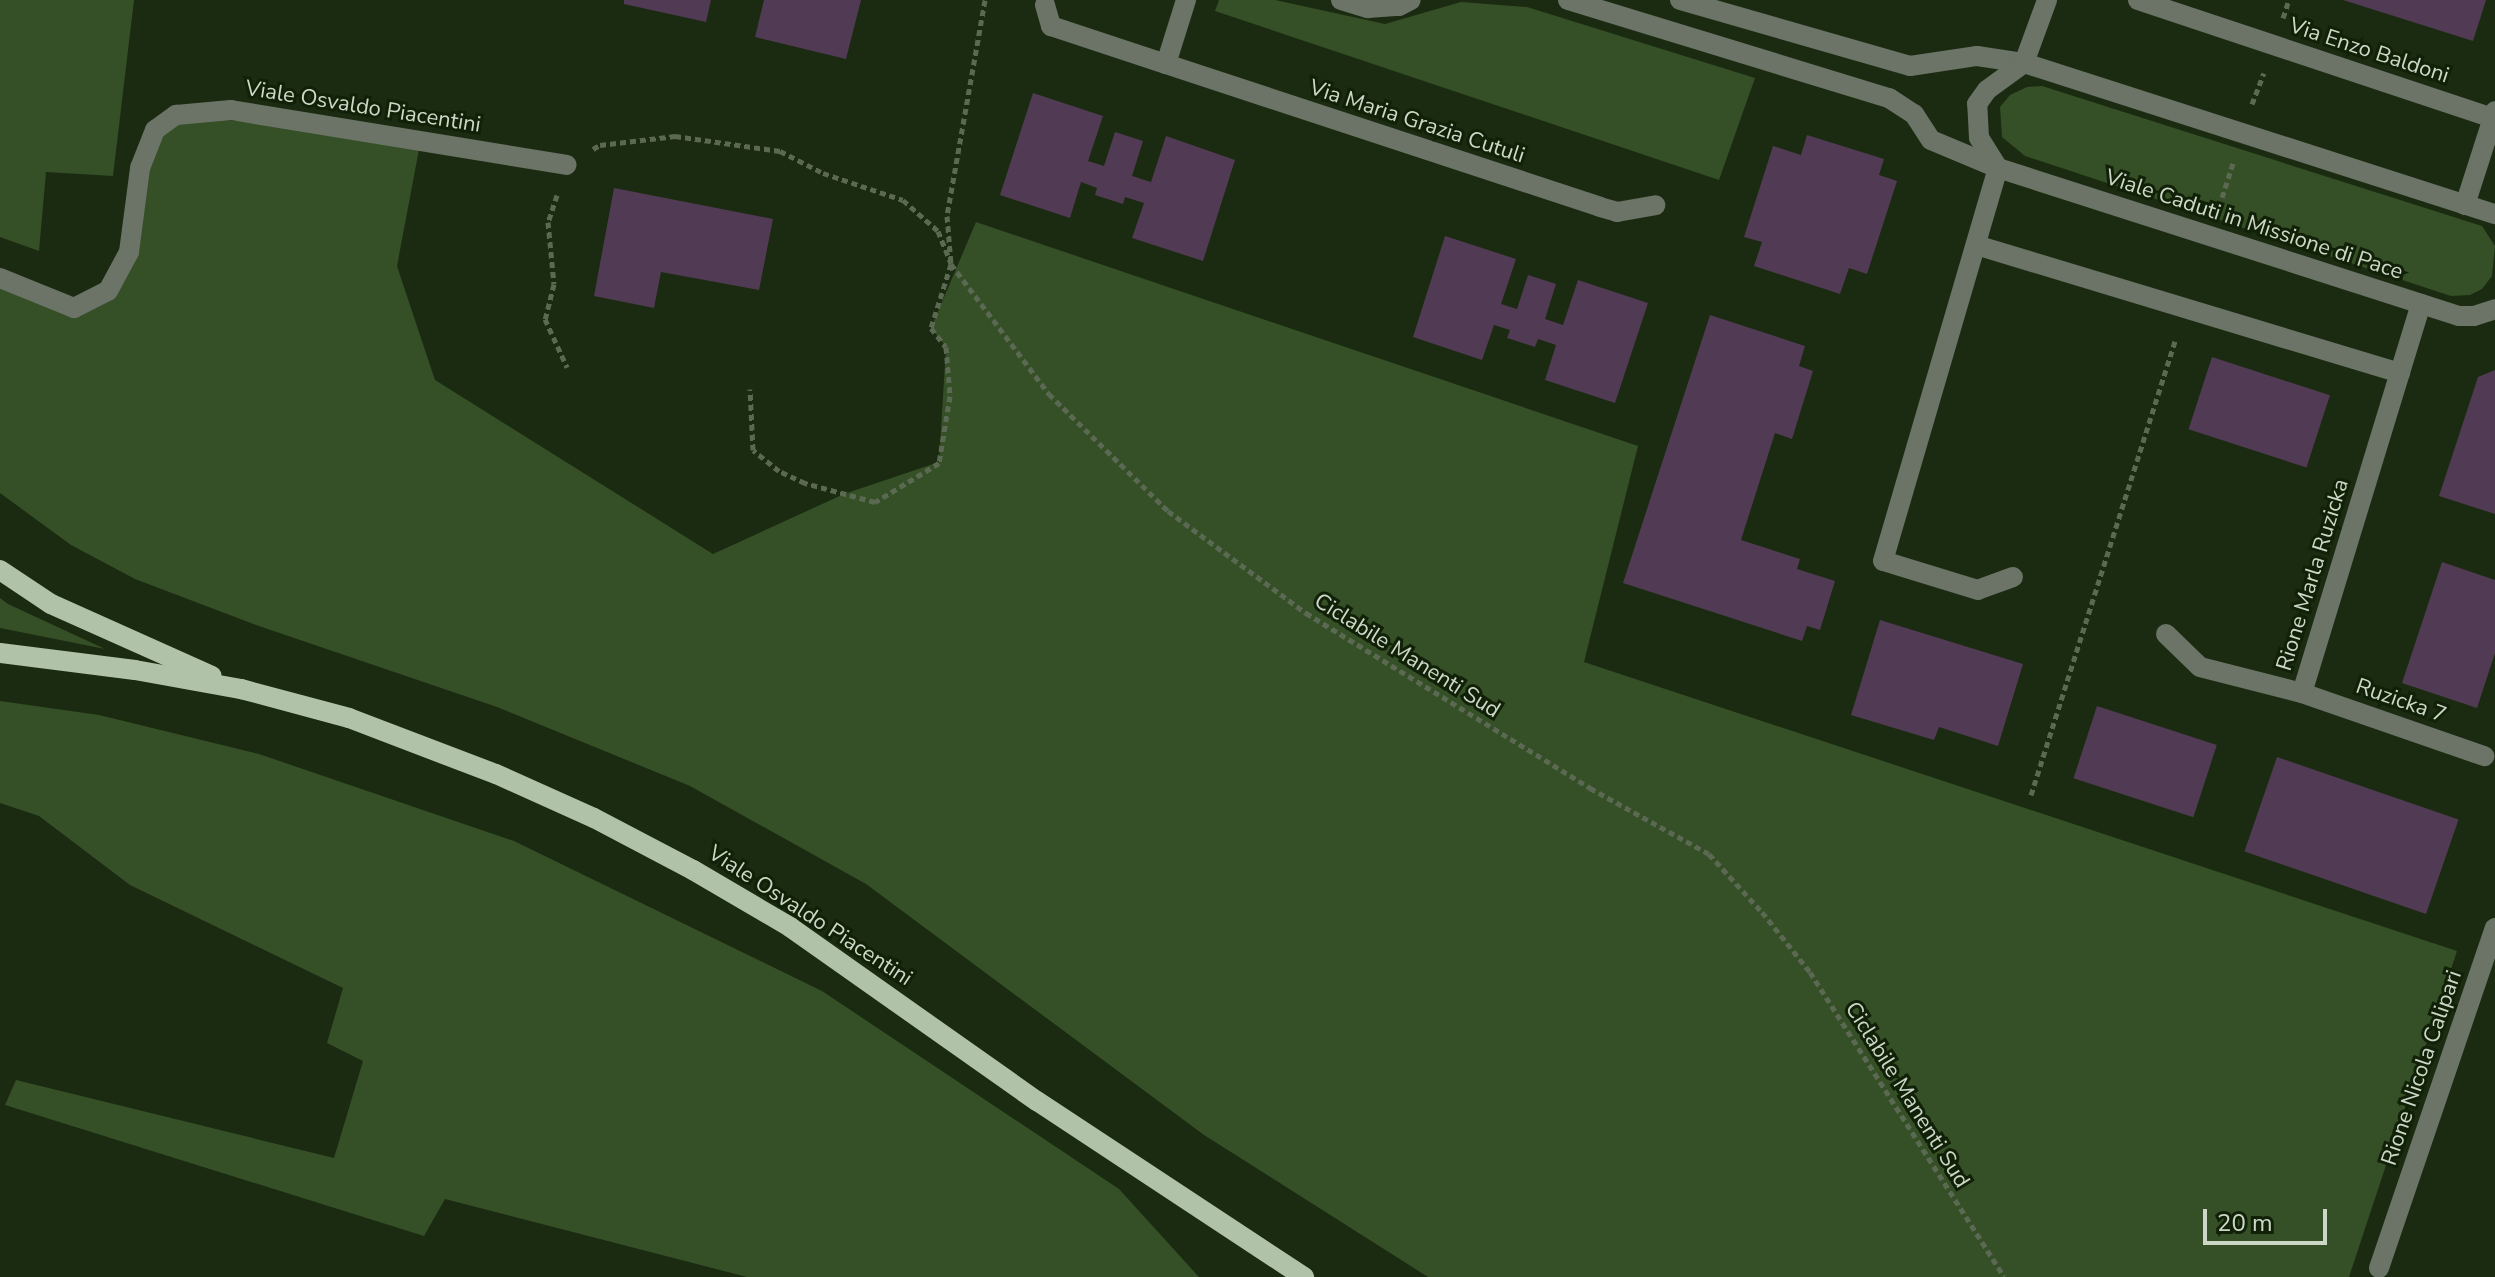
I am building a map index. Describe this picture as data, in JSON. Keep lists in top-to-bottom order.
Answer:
{
  "streets": {
    "main road": ["Viale Osvaldo Piacentini"],
    "street": [
      "Via Enzo Baldoni",
      "Via Maria Grazia Cutuli",
      "Viale Caduti in Missione di Pace",
      "Rione Marla Ruzicka",
      "Ruzicka 7",
      "Rione Nicola Calipari"
    ],
    "path": ["Ciclabile Manenti Sud"]
  },
  "crossings": [
    ["Viale Osvaldo Piacentini", "Ciclabile Manenti Sud"],
    ["Viale Caduti in Missione di Pace", "Rione Marla Ruzicka"],
    ["Rione Marla Ruzicka", "Ruzicka 7"]
  ],
  "scale_bar": "20 m"
}
